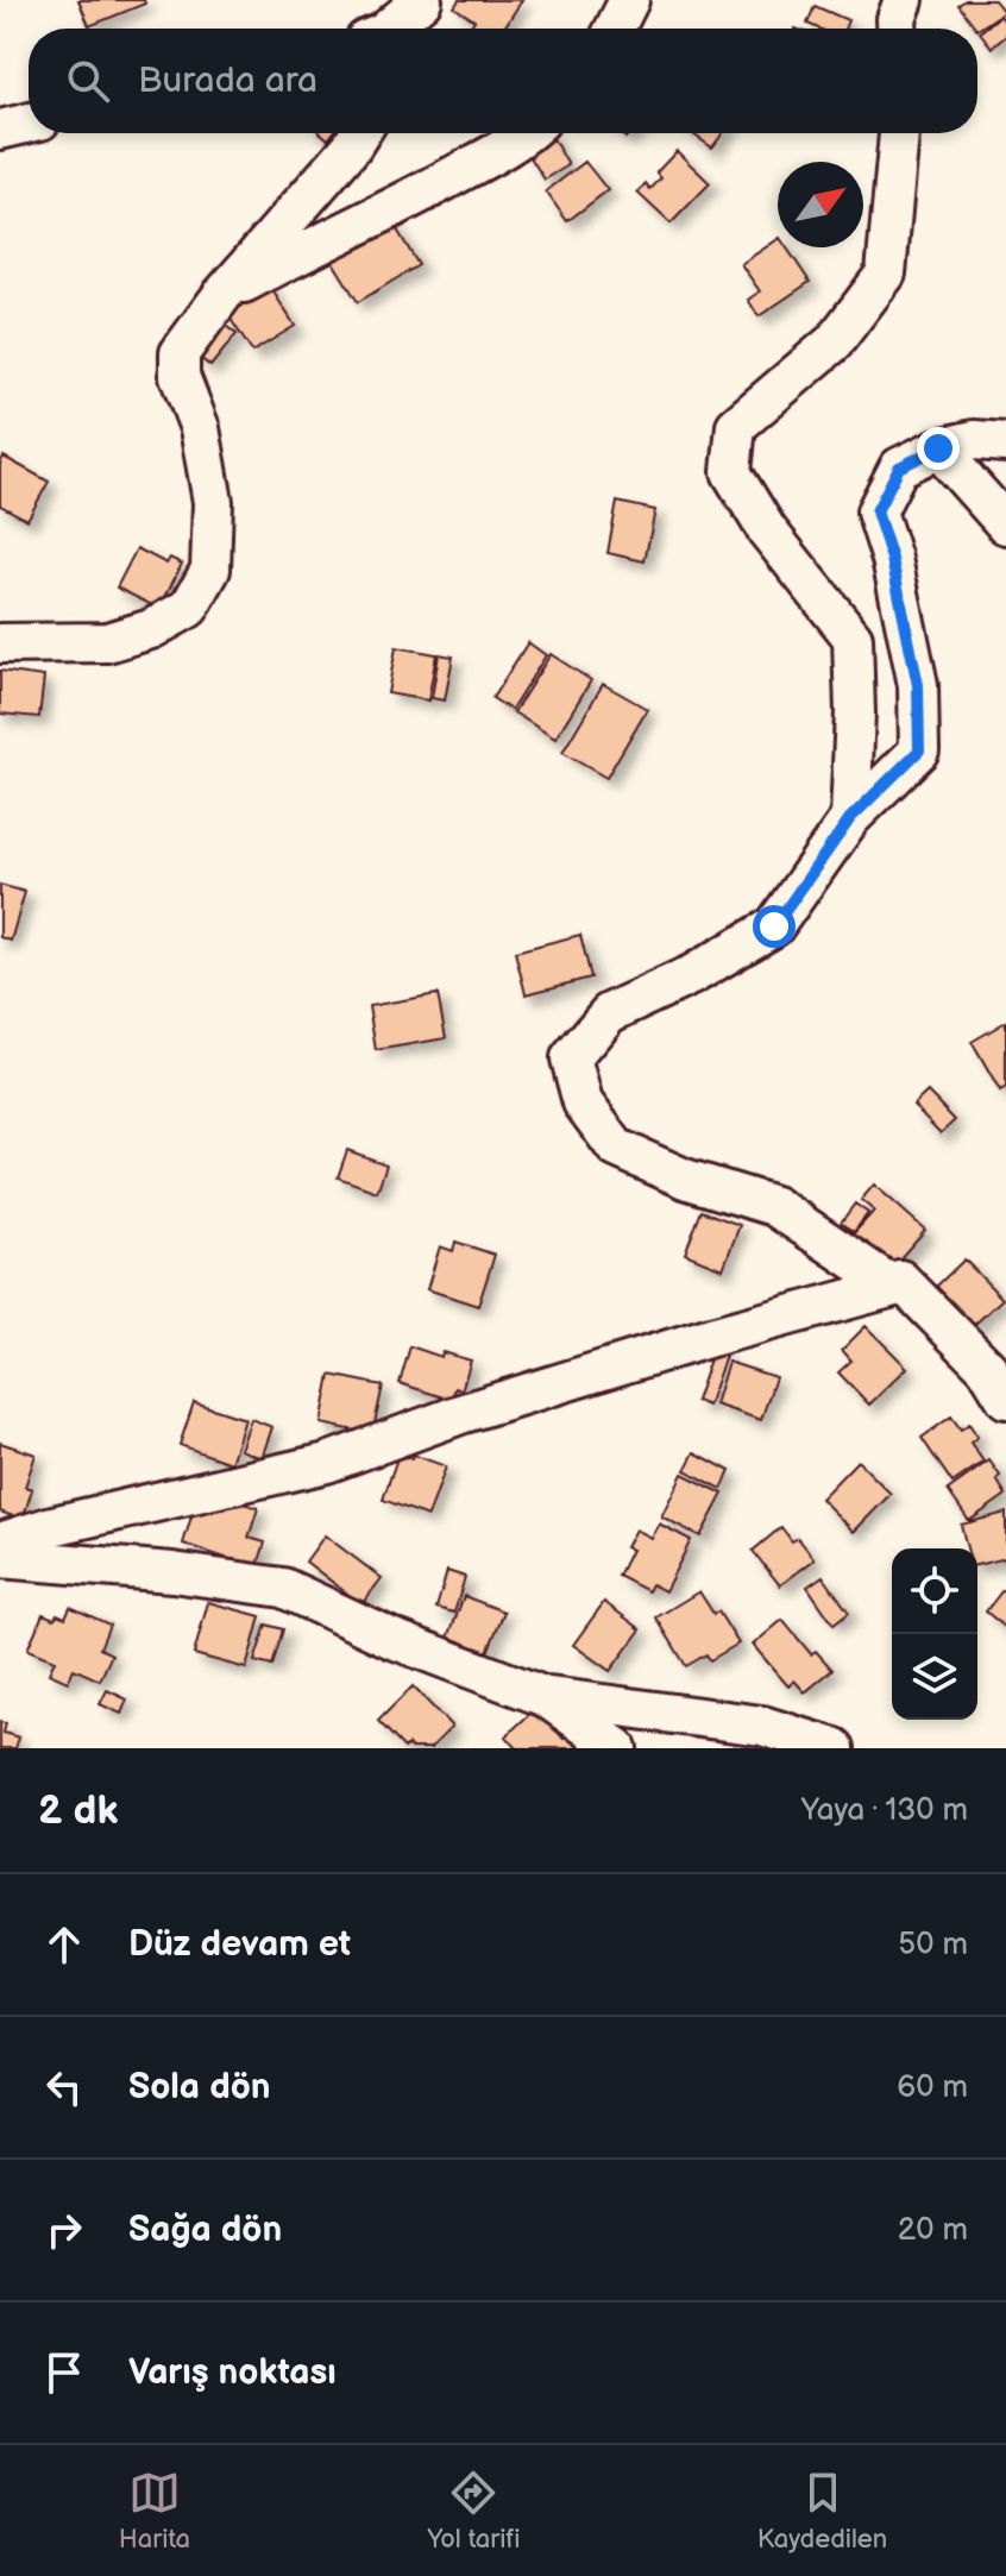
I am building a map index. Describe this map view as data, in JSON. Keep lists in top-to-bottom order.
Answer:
{
  "north": "top right",
  "page": {
    "search": "Burada ara",
    "heading": ["2 dk", "Yaya · 130 m"],
    "list": [
      ["Düz devam et", "50 m"],
      ["Sola dön", "60 m"],
      ["Sağa dön", "20 m"],
      "Varış noktası"
    ],
    "nav": ["Harita", "Yol tarifi", "Kaydedilen"]
  }
}
